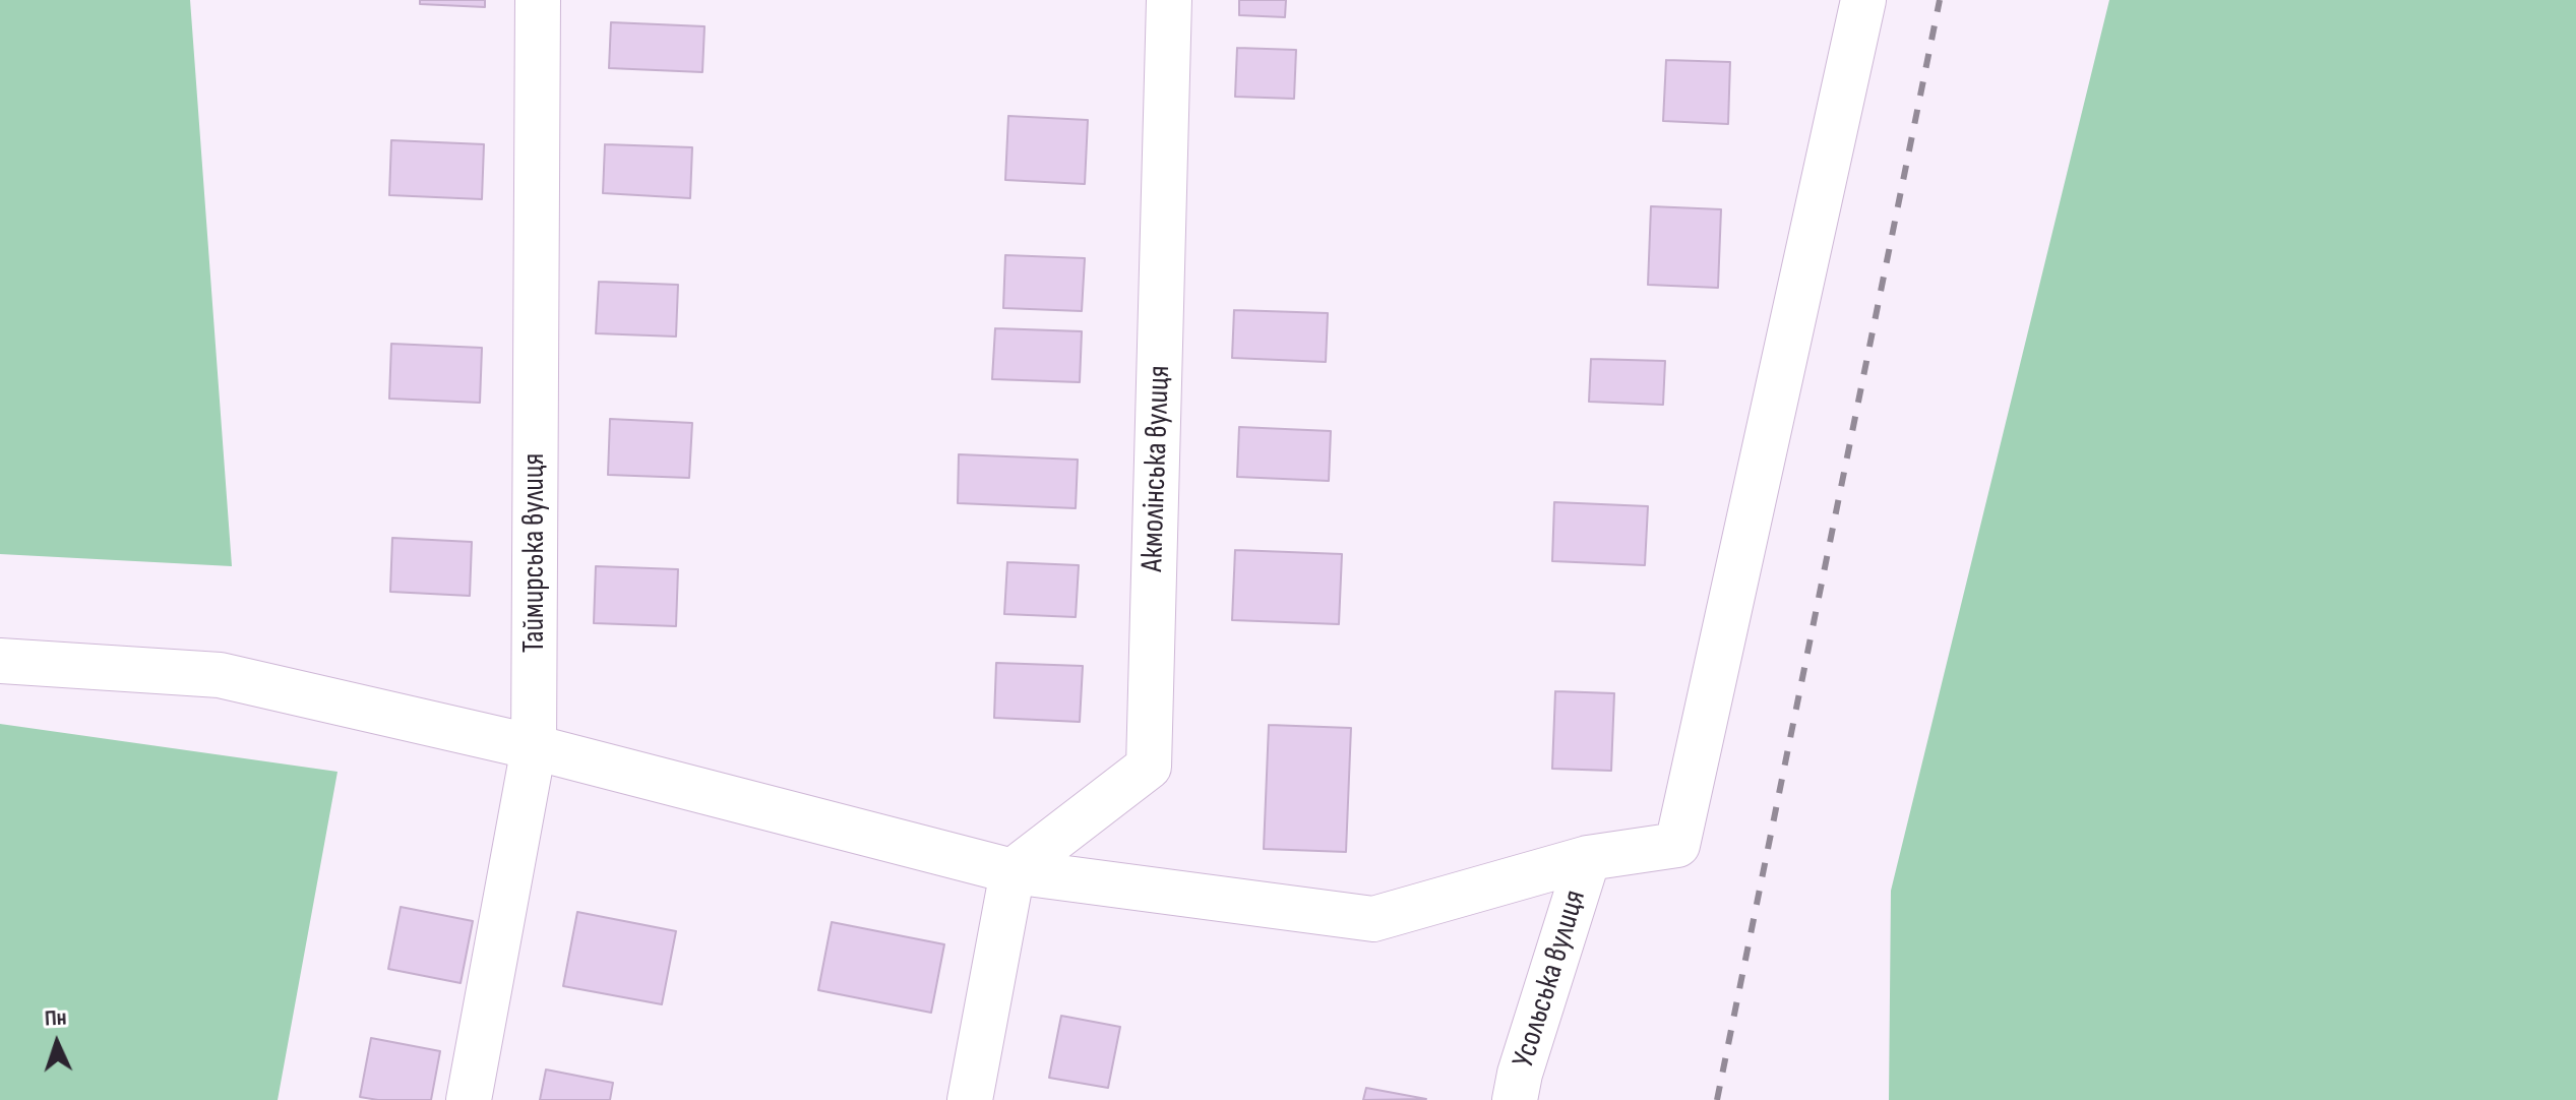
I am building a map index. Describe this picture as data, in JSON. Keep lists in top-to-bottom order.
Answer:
{
  "streets": {
    "street": ["Акмолiнська вулиця", "Таймирська вулиця", "Усольська вулиця"]
  },
  "north": "top"
}
